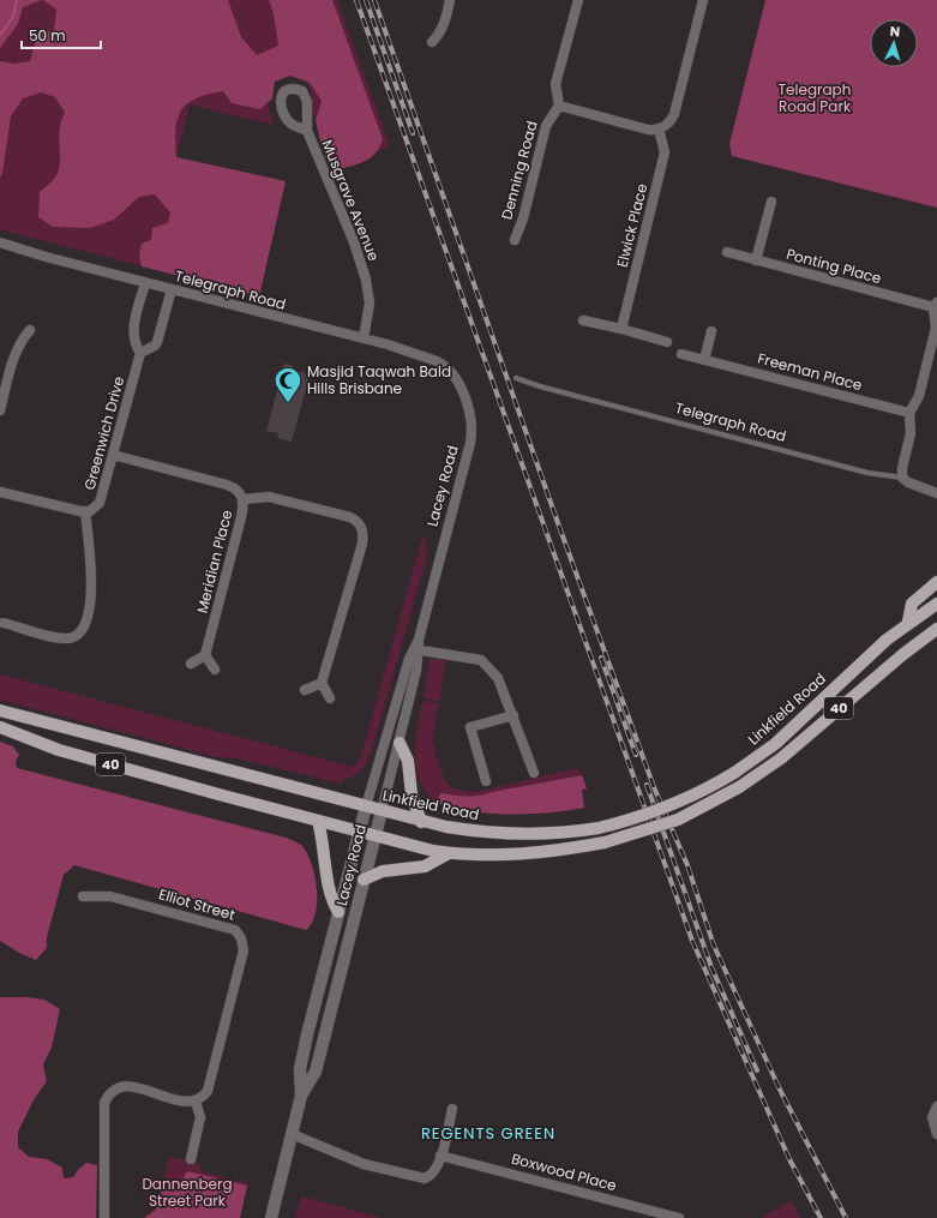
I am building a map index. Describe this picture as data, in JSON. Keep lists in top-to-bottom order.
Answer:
{
  "streets": {
    "main road": ["40", "Linkfield Road"],
    "street": [
      "Denning Road",
      "Musgrave Avenue",
      "Elwick Place",
      "Ponting Place",
      "Telegraph Road",
      "Freeman Place",
      "Greenwich Drive",
      "Lacey Road",
      "Meridian Place",
      "Elliot Street",
      "Boxwood Place"
    ]
  },
  "crossings": [
    ["Musgrave Avenue", "Telegraph Road"],
    ["Telegraph Road", "Lacey Road"],
    ["Greenwich Drive", "Meridian Place"],
    ["Lacey Road", "40"],
    ["Lacey Road", "Linkfield Road"]
  ],
  "districts": ["REGENTS GREEN"],
  "parks": ["Telegraph Road Park", "Dannenberg Street Park"],
  "places": {
    "mosque": ["Masjid Taqwah Bald Hills Brisbane"]
  },
  "scale_bar": "50 m",
  "north": "top"
}
